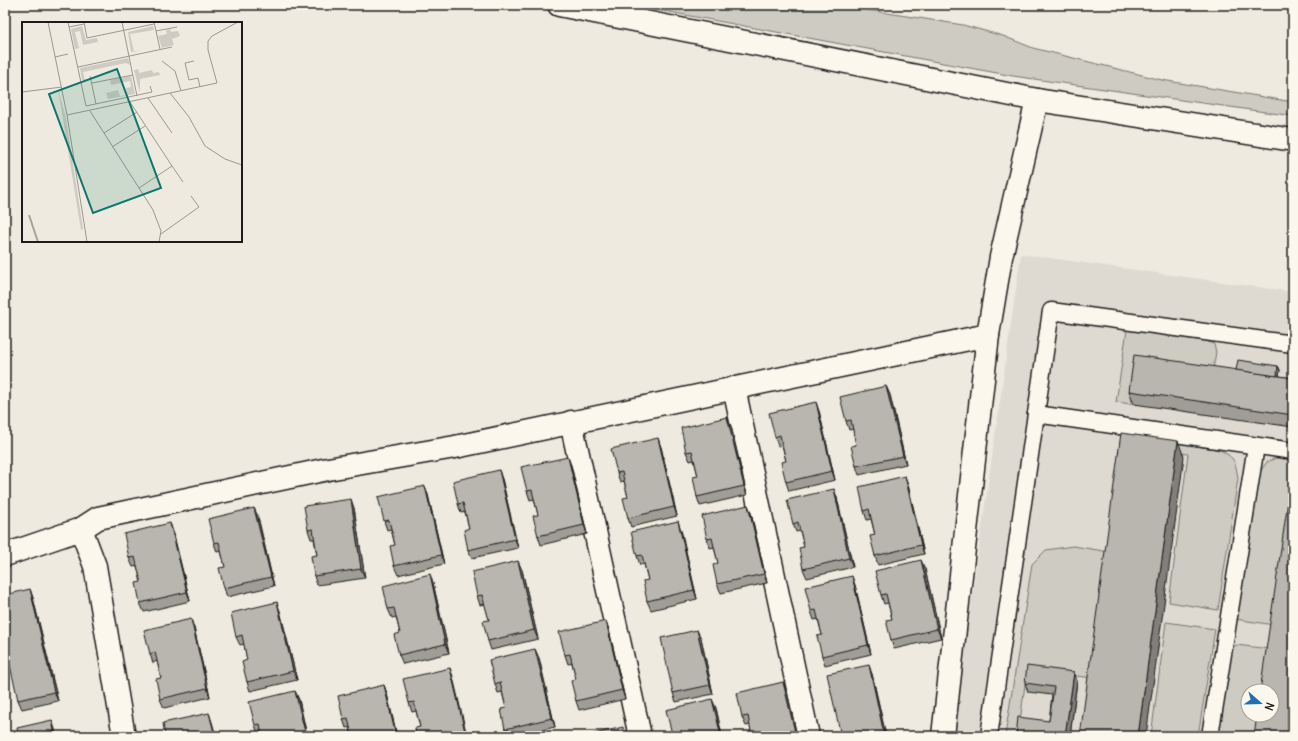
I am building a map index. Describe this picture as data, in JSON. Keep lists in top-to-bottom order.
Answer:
{
  "north": "right"
}
